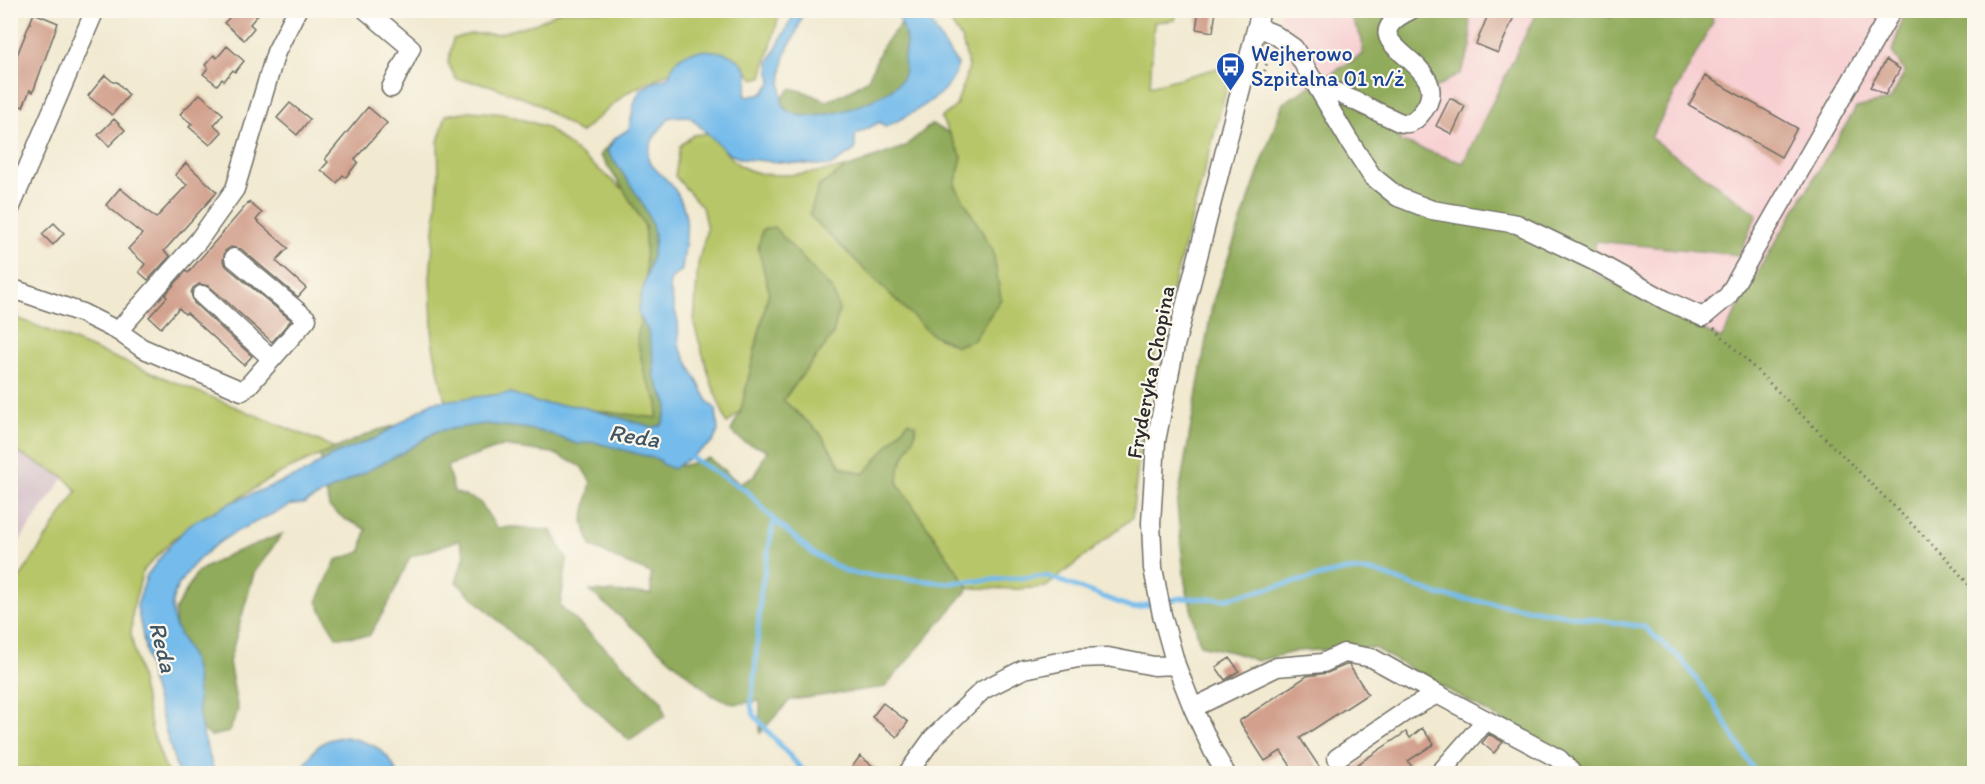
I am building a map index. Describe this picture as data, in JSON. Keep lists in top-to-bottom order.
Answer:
{
  "streets": {
    "street": ["Fryderyka Chopina"]
  },
  "water": ["Reda"],
  "places": {
    "bus stop": ["Wejherowo Szpitalna 01 n/ż"]
  }
}
